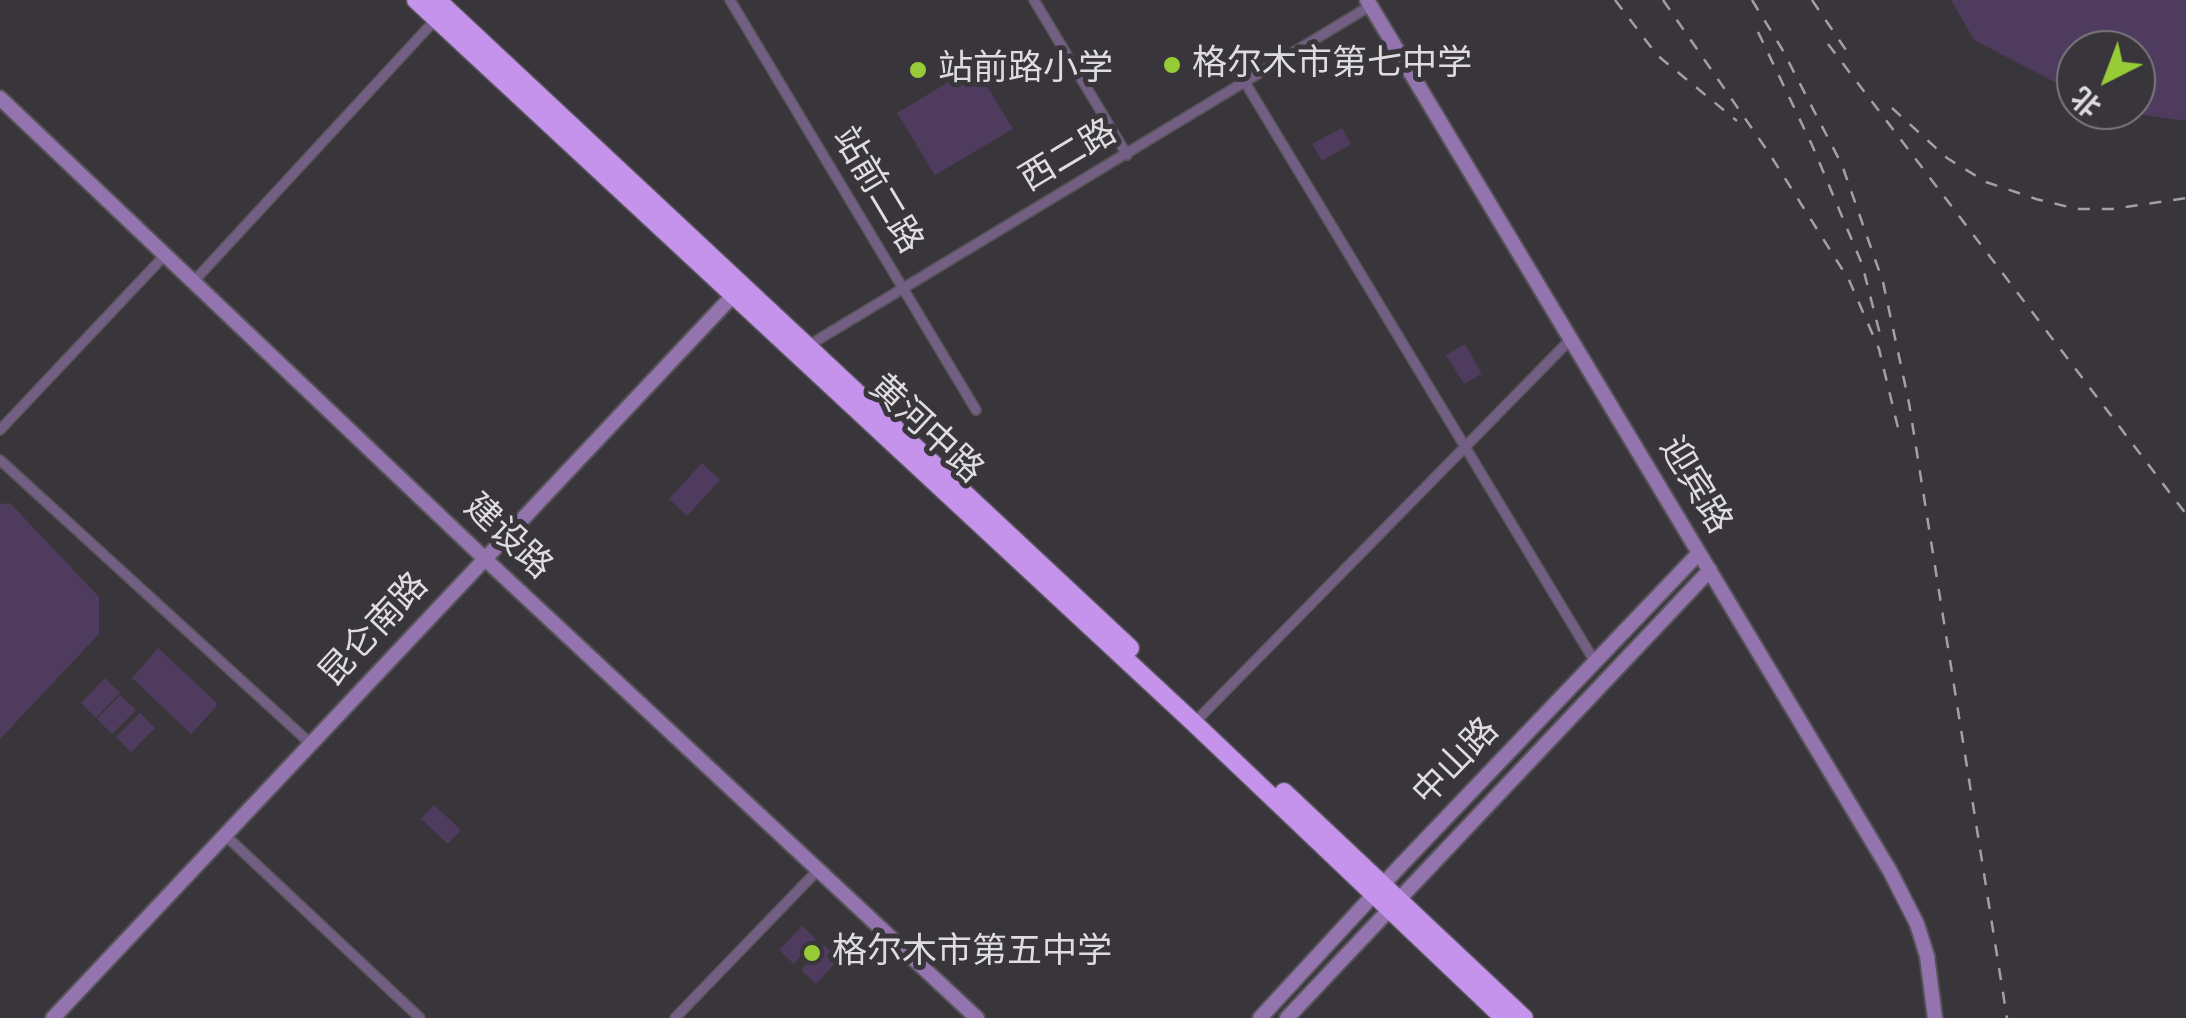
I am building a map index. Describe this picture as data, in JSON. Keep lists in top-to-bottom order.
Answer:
{
  "streets": {
    "highway": ["黄河中路"],
    "main road": [
      "迎宾路",
      "建设路",
      "昆仑南路",
      "中山路"
    ],
    "street": ["西二路", "站前二路"]
  },
  "crossings": [
    ["西二路", "站前二路"],
    ["西二路", "黄河中路"],
    ["西二路", "迎宾路"],
    ["黄河中路", "昆仑南路"],
    ["黄河中路", "中山路"],
    ["迎宾路", "中山路"],
    ["建设路", "昆仑南路"]
  ],
  "places": ["格尔木市第七中学", "站前路小学", "格尔木市第五中学"],
  "north": "bottom left"
}
